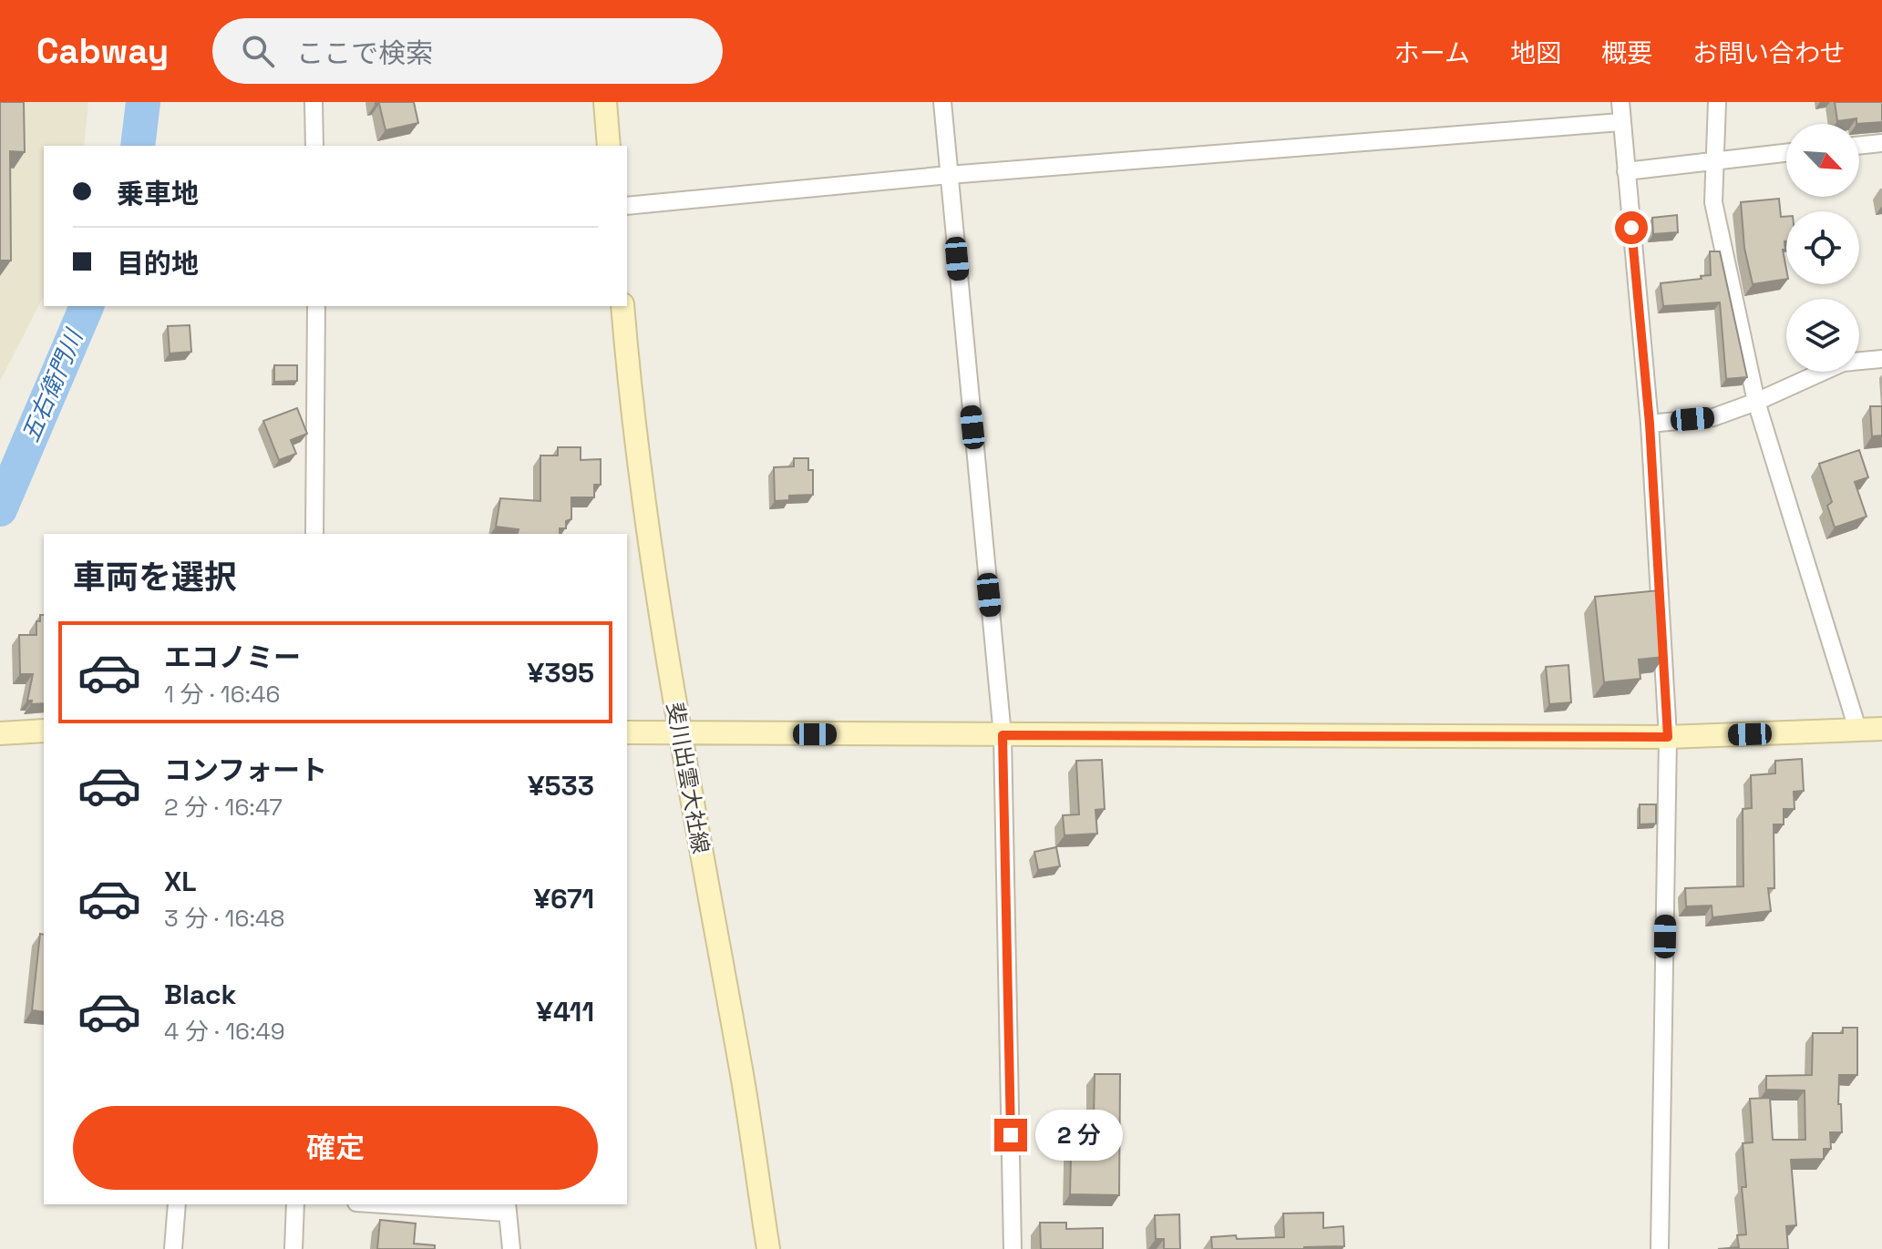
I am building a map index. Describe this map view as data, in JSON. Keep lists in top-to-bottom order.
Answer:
{
  "streets": {
    "street": ["斐川出雲大社線"]
  },
  "water": ["五右衛門川"],
  "north": "bottom right",
  "page": {
    "header": "Cabway",
    "search": "ここで検索",
    "nav": [
      "ホーム",
      "地図",
      "概要",
      "お問い合わせ"
    ],
    "banner": ["乗車地", "目的地"],
    "heading": "車両を選択",
    "list": [
      {
        "name": "エコノミー",
        "note": "1 分 · 16:46",
        "value": "¥395"
      },
      {
        "name": "コンフォート",
        "note": "2 分 · 16:47",
        "value": "¥533"
      },
      {
        "name": "XL",
        "note": "3 分 · 16:48",
        "value": "¥671"
      },
      {
        "name": "Black",
        "note": "4 分 · 16:49",
        "value": "¥411"
      }
    ],
    "buttons": "確定",
    "bubble": "2 分"
  }
}
